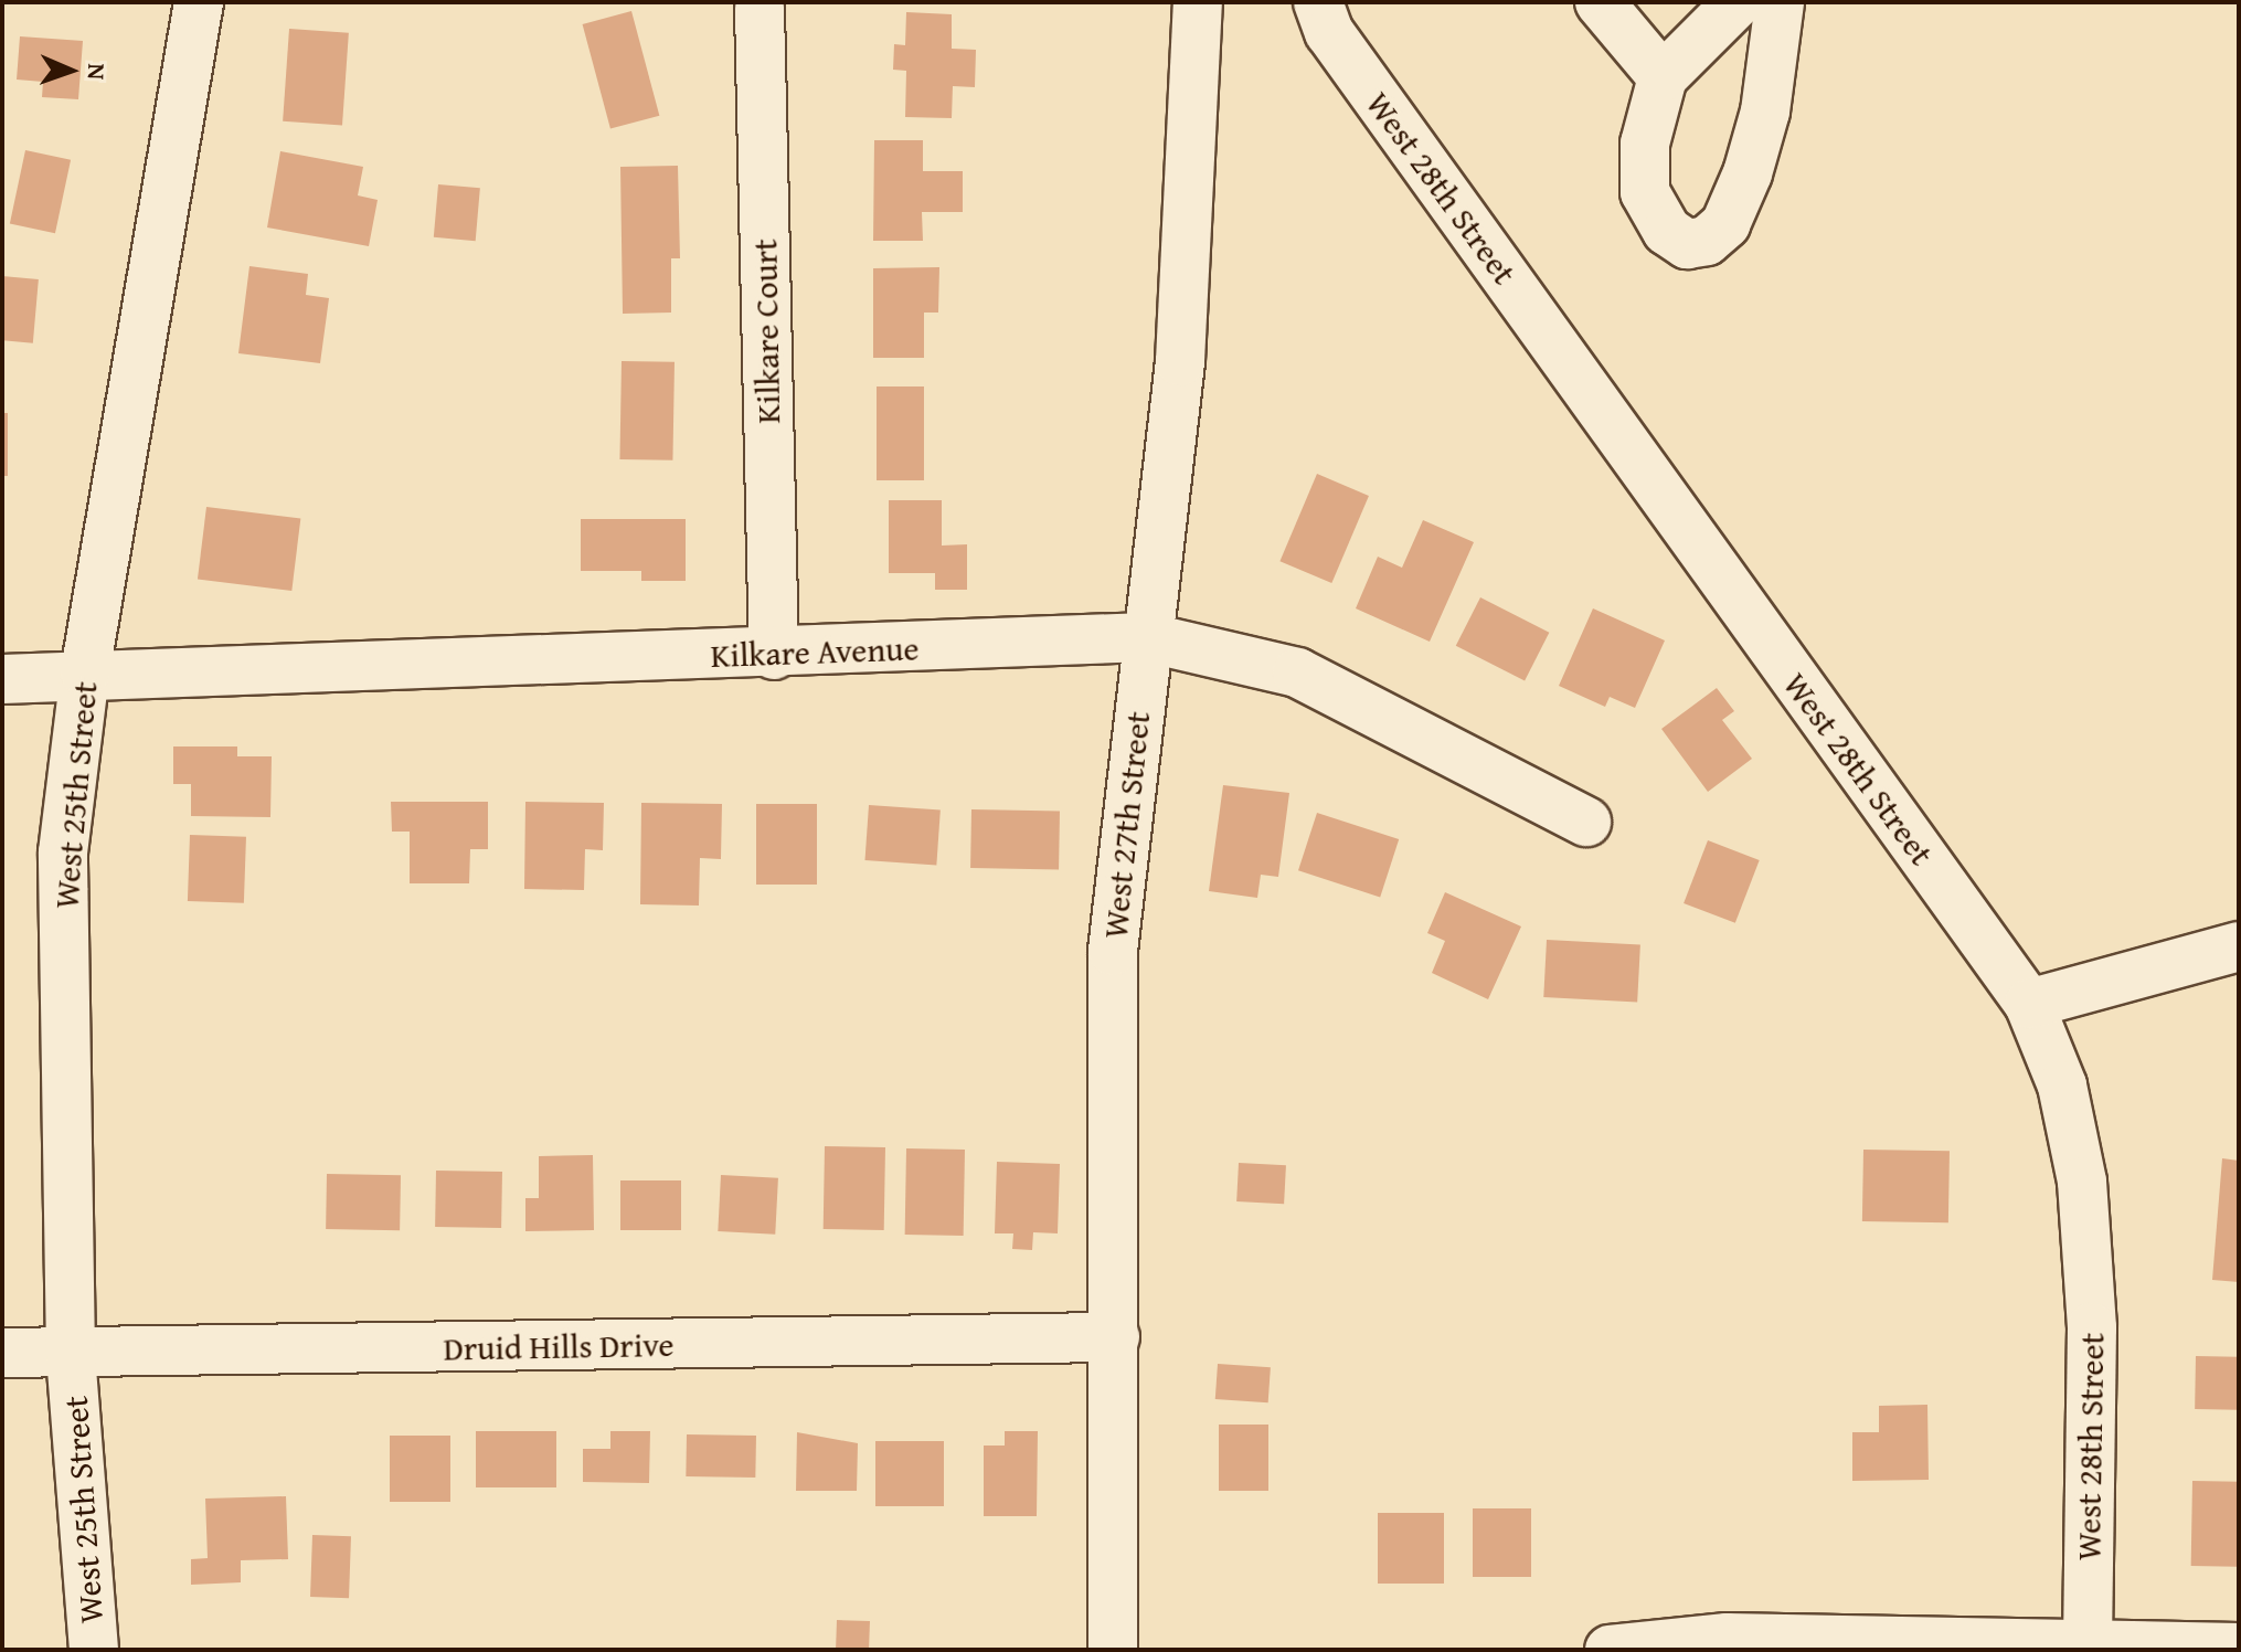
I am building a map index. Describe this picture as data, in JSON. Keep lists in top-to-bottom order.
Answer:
{
  "streets": {
    "street": [
      "West 28th Street",
      "Kilkare Court",
      "Kilkare Avenue",
      "West 25th Street",
      "West 27th Street",
      "Druid Hills Drive"
    ]
  },
  "crossings": [
    ["Kilkare Court", "Kilkare Avenue"],
    ["Kilkare Avenue", "West 25th Street"],
    ["Kilkare Avenue", "West 27th Street"],
    ["West 25th Street", "Druid Hills Drive"],
    ["West 27th Street", "Druid Hills Drive"]
  ],
  "north": "right"
}
